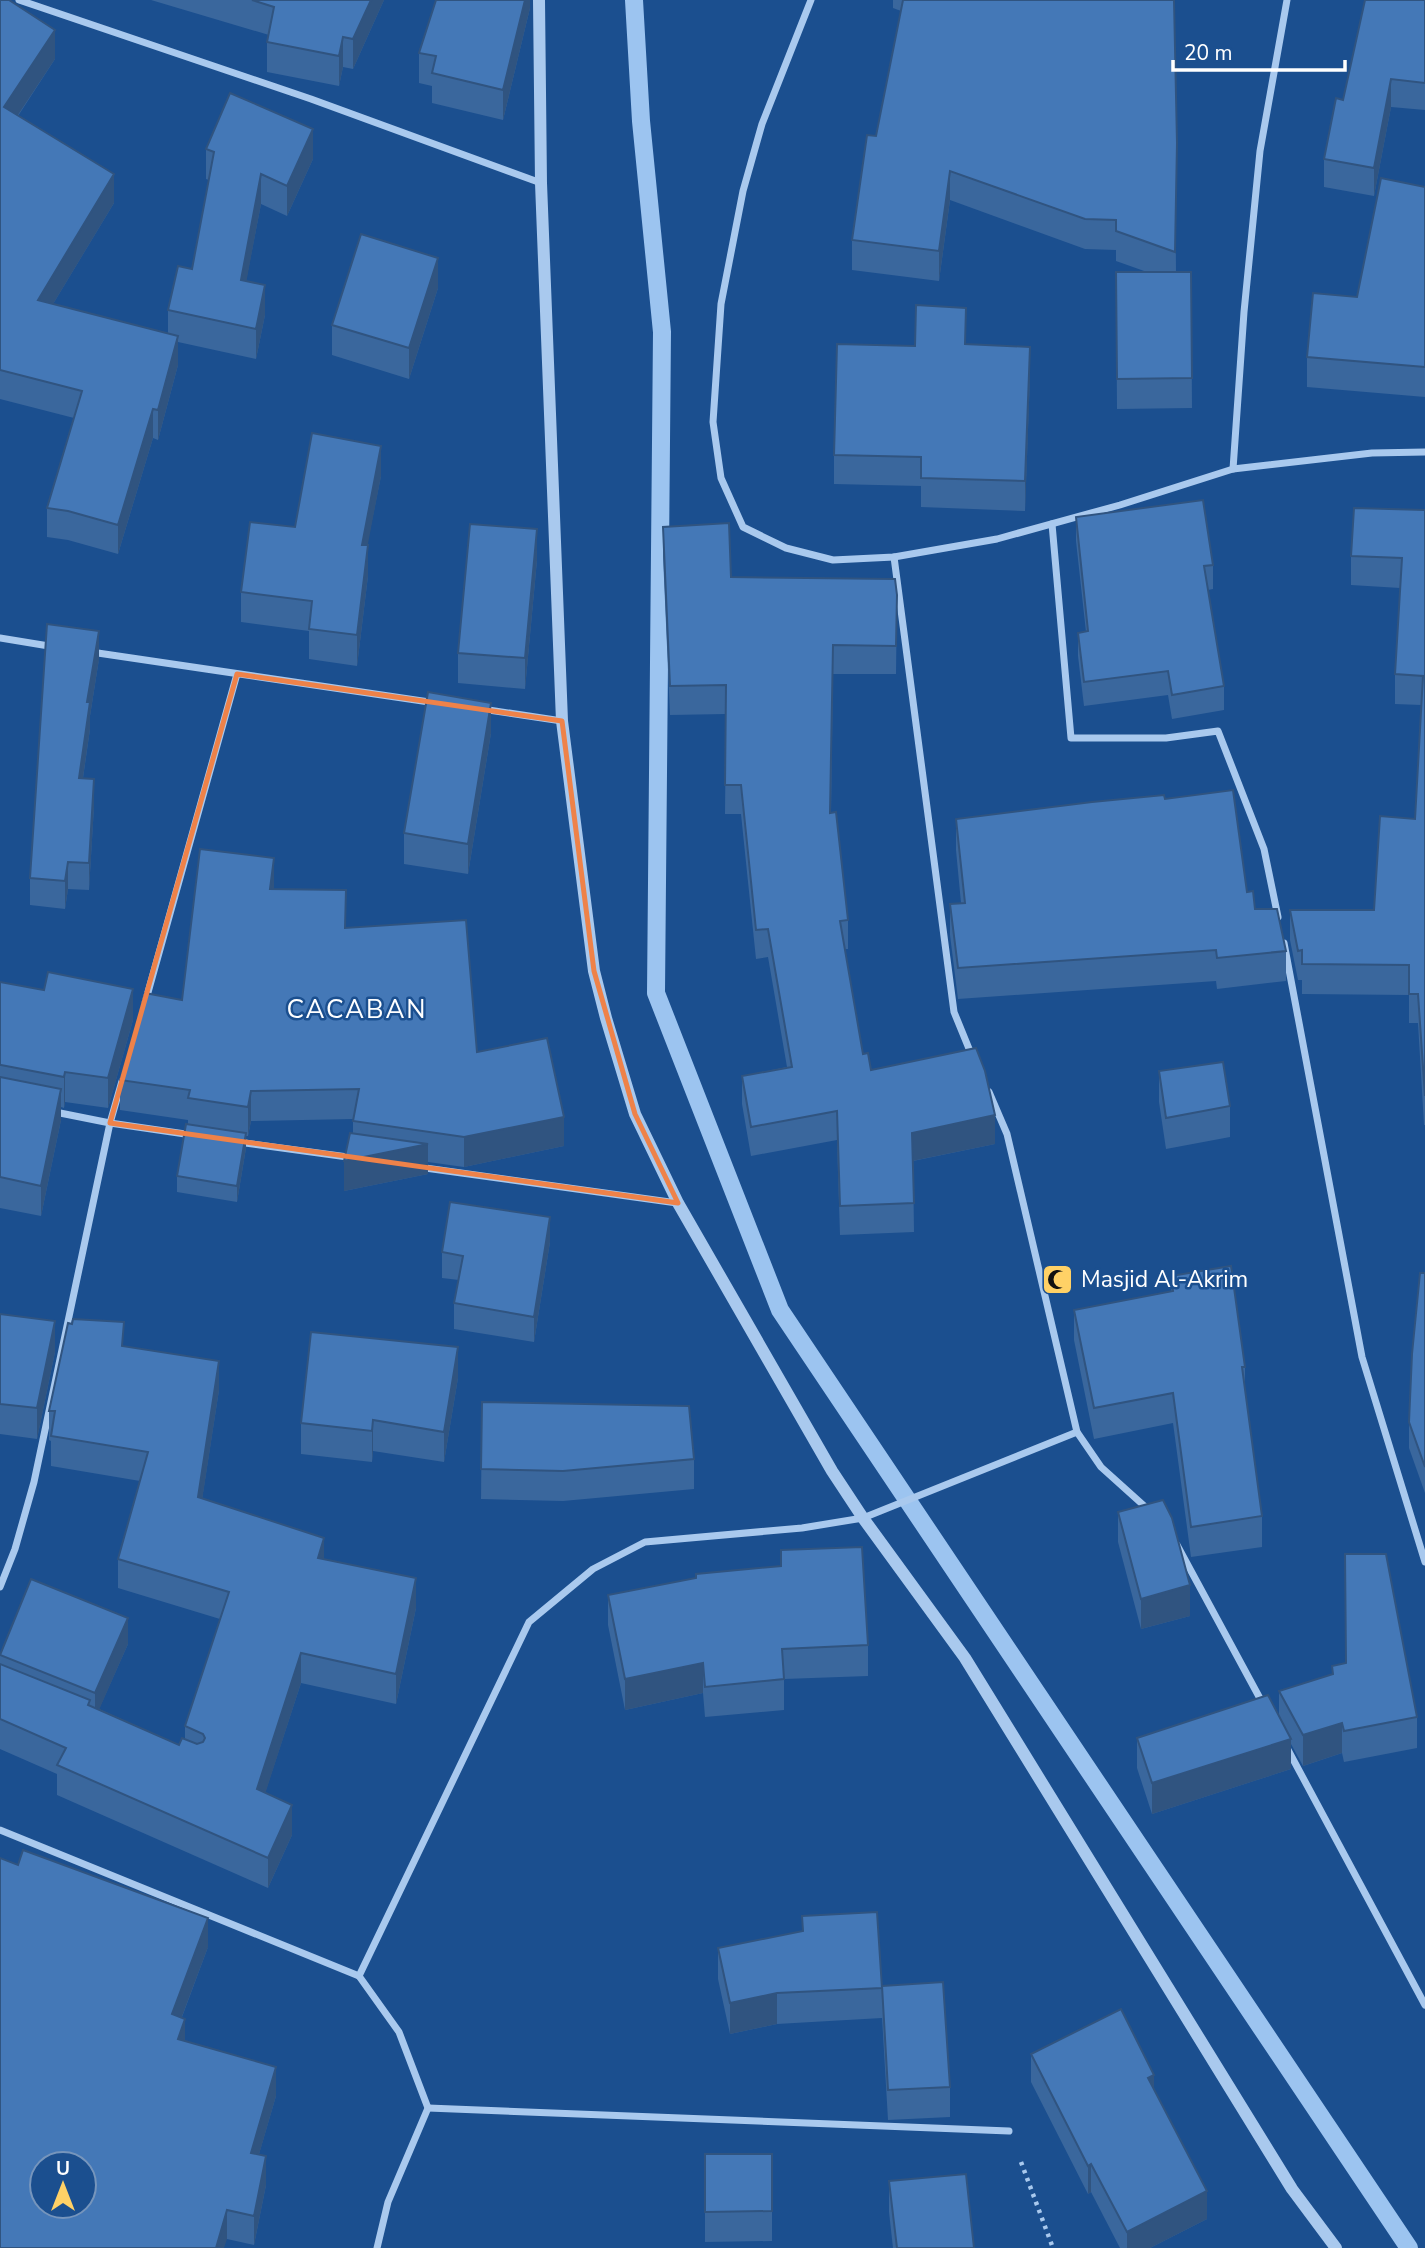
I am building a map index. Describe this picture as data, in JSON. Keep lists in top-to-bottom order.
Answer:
{
  "districts": ["CACABAN"],
  "places": {
    "mosque": ["Masjid Al-Akrim"]
  },
  "scale_bar": "20 m",
  "north": "top"
}
